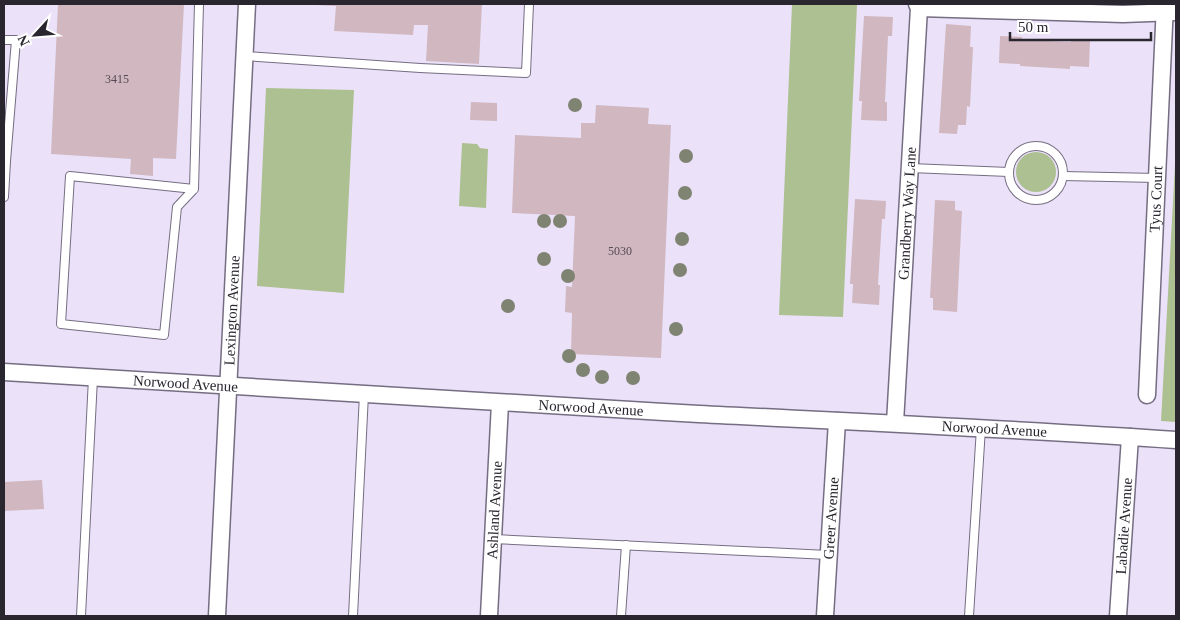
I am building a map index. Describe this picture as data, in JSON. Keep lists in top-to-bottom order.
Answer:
{
  "streets": {
    "street": [
      "Tyus Court",
      "Grandberry Way Lane",
      "Lexington Avenue",
      "Norwood Avenue",
      "Ashland Avenue",
      "Greer Avenue",
      "Labadie Avenue"
    ]
  },
  "crossings": [
    ["Grandberry Way Lane", "Norwood Avenue"],
    ["Lexington Avenue", "Norwood Avenue"],
    ["Norwood Avenue", "Ashland Avenue"],
    ["Norwood Avenue", "Greer Avenue"],
    ["Norwood Avenue", "Labadie Avenue"]
  ],
  "house_numbers": ["3415", "5030"],
  "scale_bar": "50 m",
  "north": "bottom left"
}
